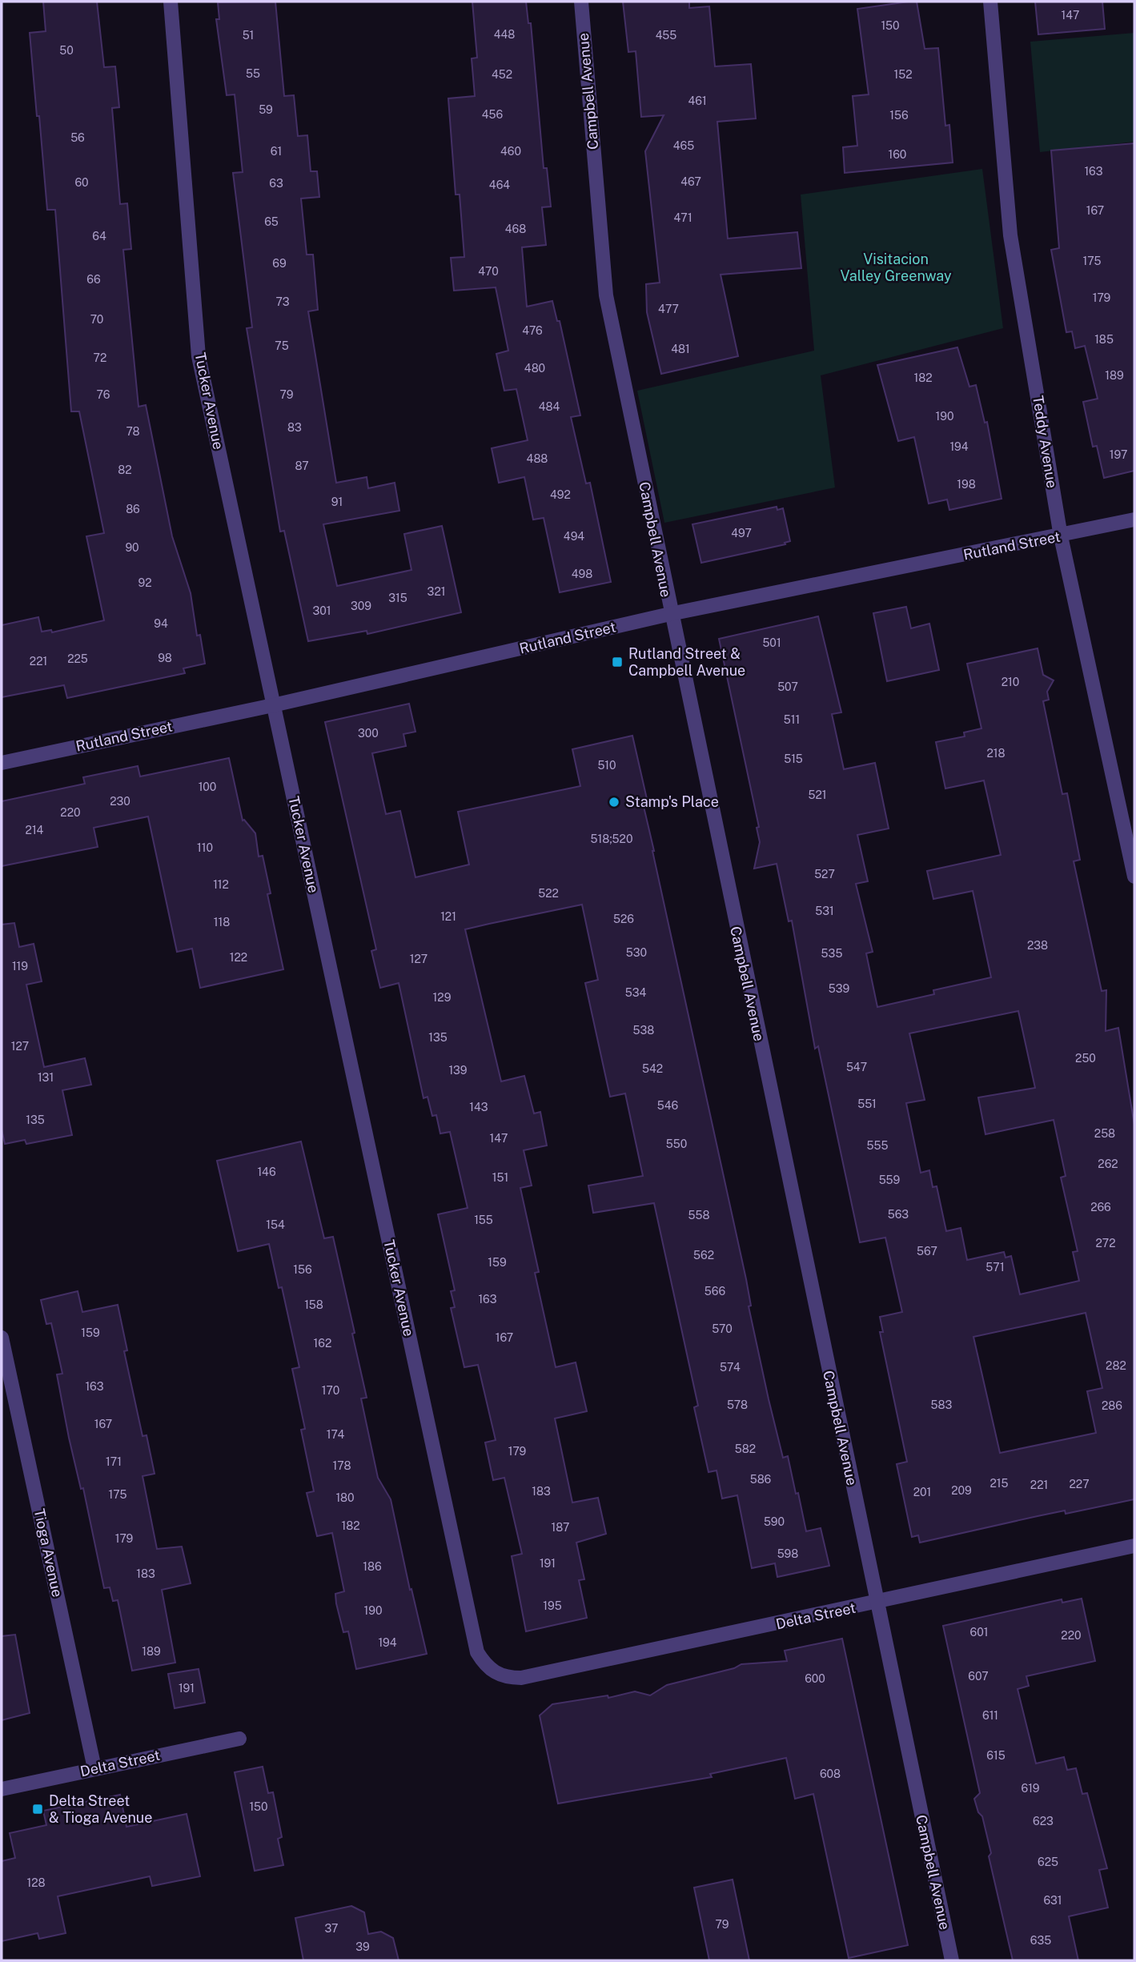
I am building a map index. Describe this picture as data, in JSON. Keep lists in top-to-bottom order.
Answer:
{
  "streets": {
    "street": [
      "Campbell Avenue",
      "Tucker Avenue",
      "Teddy Avenue",
      "Rutland Street",
      "Tioga Avenue",
      "Delta Street"
    ]
  },
  "crossings": [
    ["Campbell Avenue", "Rutland Street"],
    ["Campbell Avenue", "Delta Street"],
    ["Tucker Avenue", "Rutland Street"],
    ["Tucker Avenue", "Delta Street"],
    ["Teddy Avenue", "Rutland Street"],
    ["Tioga Avenue", "Delta Street"]
  ],
  "parks": ["Visitacion Valley Greenway"],
  "places": {
    "transit": ["Rutland Street & Campbell Avenue", "Delta Street & Tioga Avenue"],
    "other": ["Stamp's Place"]
  },
  "house_numbers": [
    "147",
    "150",
    "448",
    "51",
    "455",
    "50",
    "55",
    "452",
    "152",
    "461",
    "59",
    "456",
    "156",
    "56",
    "465",
    "61",
    "460",
    "160",
    "163",
    "467",
    "60",
    "63",
    "464",
    "167",
    "471",
    "65",
    "468",
    "64",
    "175",
    "69",
    "470",
    "66",
    "179",
    "73",
    "477",
    "70",
    "476",
    "185",
    "75",
    "481",
    "72",
    "480",
    "189",
    "182",
    "76",
    "79",
    "484",
    "190",
    "83",
    "78",
    "194",
    "197",
    "488",
    "87",
    "82",
    "198",
    "492",
    "91",
    "86",
    "497",
    "494",
    "90",
    "498",
    "92",
    "321",
    "315",
    "309",
    "301",
    "94",
    "501",
    "98",
    "225",
    "221",
    "210",
    "507",
    "511",
    "300",
    "218",
    "515",
    "510",
    "100",
    "521",
    "230",
    "220",
    "214",
    "518;520",
    "110",
    "527",
    "112",
    "522",
    "531",
    "121",
    "526",
    "118",
    "238",
    "530",
    "535",
    "122",
    "127",
    "119",
    "539",
    "534",
    "129",
    "538",
    "135",
    "127",
    "250",
    "547",
    "542",
    "139",
    "131",
    "551",
    "546",
    "143",
    "135",
    "258",
    "147",
    "550",
    "555",
    "262",
    "146",
    "151",
    "559",
    "266",
    "563",
    "558",
    "155",
    "154",
    "272",
    "567",
    "562",
    "159",
    "571",
    "156",
    "566",
    "163",
    "158",
    "570",
    "159",
    "167",
    "162",
    "282",
    "574",
    "163",
    "170",
    "578",
    "583",
    "286",
    "167",
    "174",
    "582",
    "179",
    "171",
    "178",
    "586",
    "215",
    "227",
    "221",
    "209",
    "183",
    "201",
    "175",
    "180",
    "590",
    "182",
    "187",
    "179",
    "598",
    "191",
    "186",
    "183",
    "195",
    "190",
    "601",
    "220",
    "194",
    "189",
    "607",
    "600",
    "191",
    "611",
    "615",
    "608",
    "619",
    "150",
    "623",
    "625",
    "128",
    "631",
    "79",
    "37",
    "635",
    "39"
  ]
}
